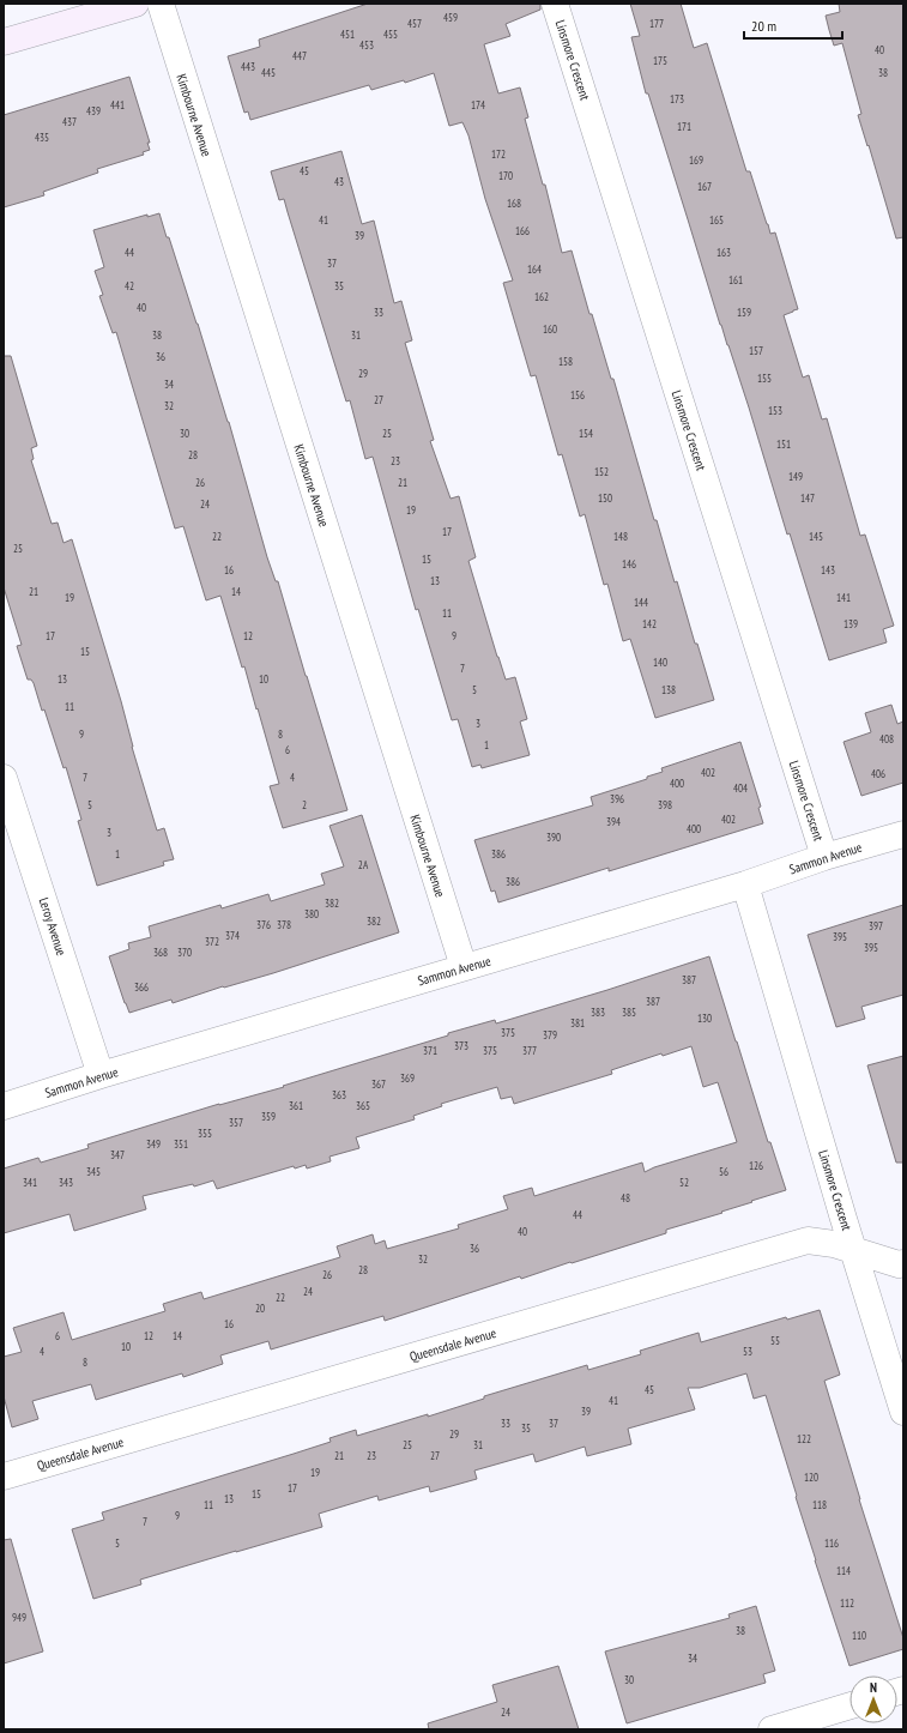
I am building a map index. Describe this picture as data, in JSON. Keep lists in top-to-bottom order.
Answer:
{
  "streets": {
    "street": [
      "Linsmore Crescent",
      "Kimbourne Avenue",
      "Sammon Avenue",
      "Leroy Avenue",
      "Queensdale Avenue"
    ]
  },
  "crossings": [
    ["Linsmore Crescent", "Sammon Avenue"],
    ["Linsmore Crescent", "Queensdale Avenue"],
    ["Kimbourne Avenue", "Sammon Avenue"],
    ["Sammon Avenue", "Leroy Avenue"]
  ],
  "house_numbers": [
    "459",
    "457",
    "177",
    "451",
    "455",
    "453",
    "40",
    "447",
    "175",
    "443",
    "445",
    "38",
    "173",
    "441",
    "174",
    "439",
    "437",
    "171",
    "435",
    "172",
    "169",
    "45",
    "170",
    "43",
    "167",
    "168",
    "41",
    "165",
    "166",
    "39",
    "44",
    "163",
    "37",
    "164",
    "161",
    "42",
    "35",
    "162",
    "40",
    "33",
    "159",
    "160",
    "38",
    "31",
    "157",
    "36",
    "158",
    "29",
    "155",
    "34",
    "156",
    "27",
    "32",
    "153",
    "30",
    "25",
    "154",
    "151",
    "28",
    "23",
    "152",
    "149",
    "26",
    "21",
    "150",
    "147",
    "24",
    "19",
    "17",
    "22",
    "148",
    "145",
    "25",
    "15",
    "146",
    "16",
    "143",
    "13",
    "21",
    "14",
    "19",
    "141",
    "144",
    "11",
    "142",
    "139",
    "17",
    "12",
    "9",
    "15",
    "140",
    "7",
    "13",
    "10",
    "5",
    "138",
    "11",
    "3",
    "9",
    "8",
    "408",
    "1",
    "6",
    "402",
    "406",
    "7",
    "4",
    "400",
    "404",
    "396",
    "5",
    "2",
    "398",
    "402",
    "394",
    "400",
    "3",
    "390",
    "1",
    "386",
    "2A",
    "386",
    "382",
    "380",
    "382",
    "376",
    "378",
    "397",
    "374",
    "395",
    "372",
    "395",
    "368",
    "370",
    "387",
    "366",
    "387",
    "383",
    "385",
    "130",
    "381",
    "375",
    "379",
    "373",
    "371",
    "375",
    "377",
    "369",
    "367",
    "363",
    "361",
    "365",
    "359",
    "357",
    "355",
    "349",
    "351",
    "347",
    "126",
    "345",
    "56",
    "341",
    "343",
    "52",
    "48",
    "44",
    "40",
    "36",
    "32",
    "28",
    "26",
    "24",
    "22",
    "20",
    "16",
    "6",
    "12",
    "14",
    "55",
    "10",
    "4",
    "53",
    "8",
    "45",
    "41",
    "39",
    "33",
    "37",
    "35",
    "29",
    "122",
    "25",
    "31",
    "21",
    "23",
    "27",
    "19",
    "120",
    "17",
    "15",
    "13",
    "11",
    "118",
    "9",
    "7",
    "5",
    "116",
    "114",
    "112",
    "949",
    "38",
    "110",
    "34",
    "30",
    "24"
  ],
  "scale_bar": "20 m",
  "north": "top"
}
